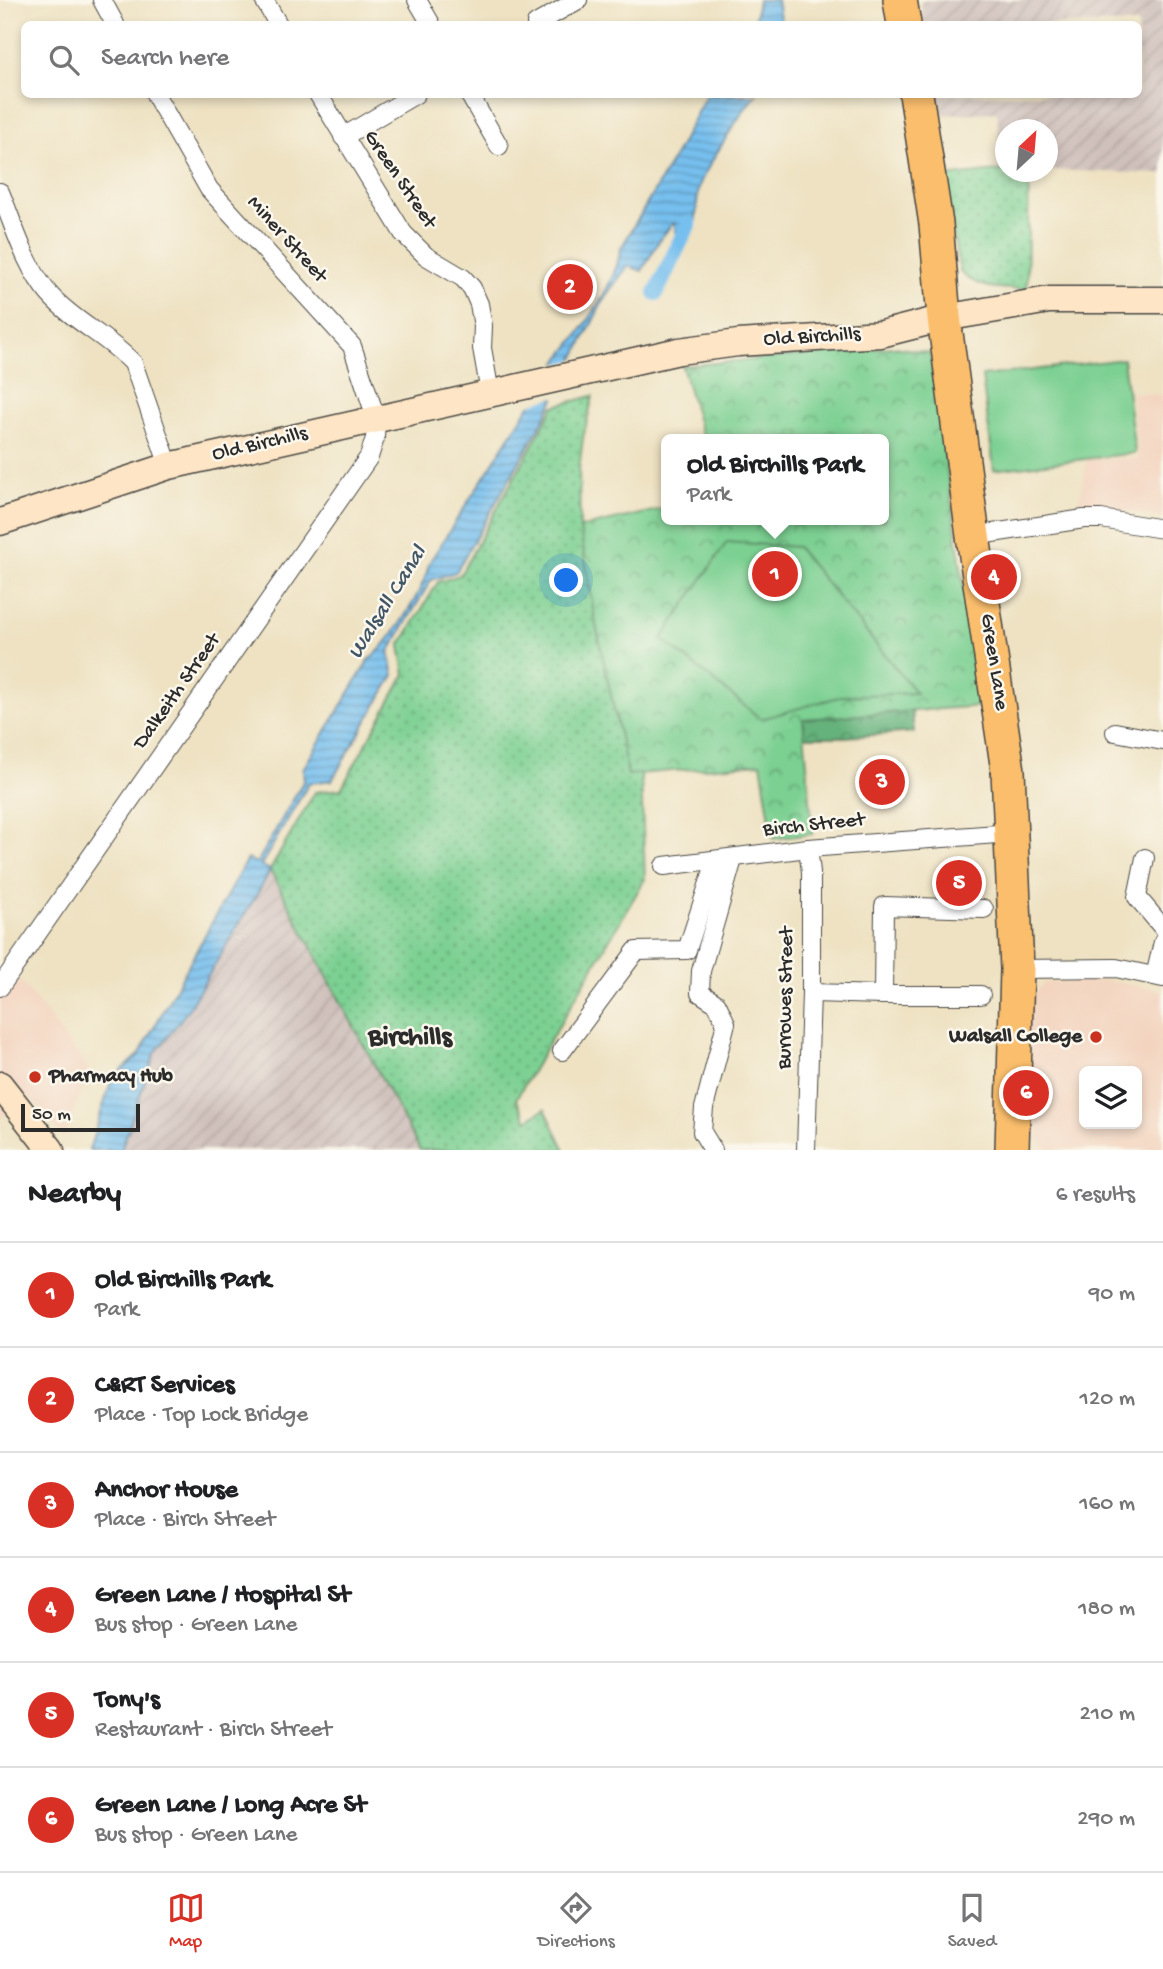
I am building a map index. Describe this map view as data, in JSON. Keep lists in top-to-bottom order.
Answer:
{
  "streets": {
    "highway": ["Green Lane"],
    "street": [
      "Green Street",
      "Miner Street",
      "Old Birchills",
      "Dalkeith Street",
      "Birch Street",
      "Burrowes Street"
    ]
  },
  "crossings": [
    ["Green Street", "Old Birchills"],
    ["Miner Street", "Old Birchills"],
    ["Miner Street", "Dalkeith Street"],
    ["Old Birchills", "Green Lane"],
    ["Old Birchills", "Dalkeith Street"],
    ["Green Lane", "Birch Street"],
    ["Birch Street", "Burrowes Street"]
  ],
  "districts": ["Birchills"],
  "water": ["Walsall Canal"],
  "places": ["Walsall College", "Pharmacy Hub"],
  "scale_bar": "50 m",
  "north": "top right",
  "page": {
    "search": "Search here",
    "pins": [
      "2",
      "1",
      "4",
      "3",
      "5",
      "6"
    ],
    "popup": ["Old Birchills Park", "Park"],
    "scale": "50 m",
    "heading": ["Nearby", "6 results"],
    "list": [
      {
        "mark": "1",
        "name": "Old Birchills Park",
        "note": "Park",
        "value": "90 m"
      },
      {
        "mark": "2",
        "name": "C&RT Services",
        "note": "Place · Top Lock Bridge",
        "value": "120 m"
      },
      {
        "mark": "3",
        "name": "Anchor House",
        "note": "Place · Birch Street",
        "value": "160 m"
      },
      {
        "mark": "4",
        "name": "Green Lane / Hospital St",
        "note": "Bus stop · Green Lane",
        "value": "180 m"
      },
      {
        "mark": "5",
        "name": "Tony's",
        "note": "Restaurant · Birch Street",
        "value": "210 m"
      },
      {
        "mark": "6",
        "name": "Green Lane / Long Acre St",
        "note": "Bus stop · Green Lane",
        "value": "290 m"
      }
    ],
    "nav": ["Map", "Directions", "Saved"]
  }
}
